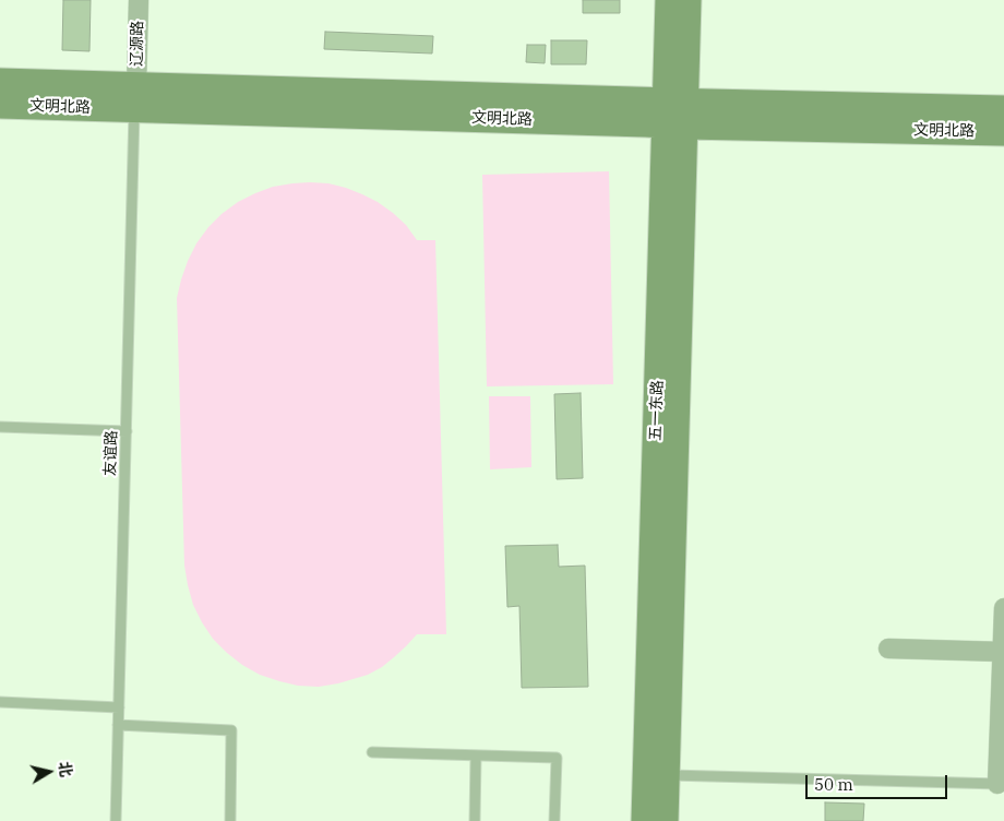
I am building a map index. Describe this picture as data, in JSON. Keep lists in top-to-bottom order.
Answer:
{
  "streets": {
    "street": ["辽源路", "文明北路", "五一东路"],
    "lane": ["友谊路"]
  },
  "crossings": [
    ["辽源路", "文明北路"],
    ["辽源路", "友谊路"],
    ["文明北路", "五一东路"],
    ["文明北路", "友谊路"]
  ],
  "scale_bar": "50 m",
  "north": "right"
}
